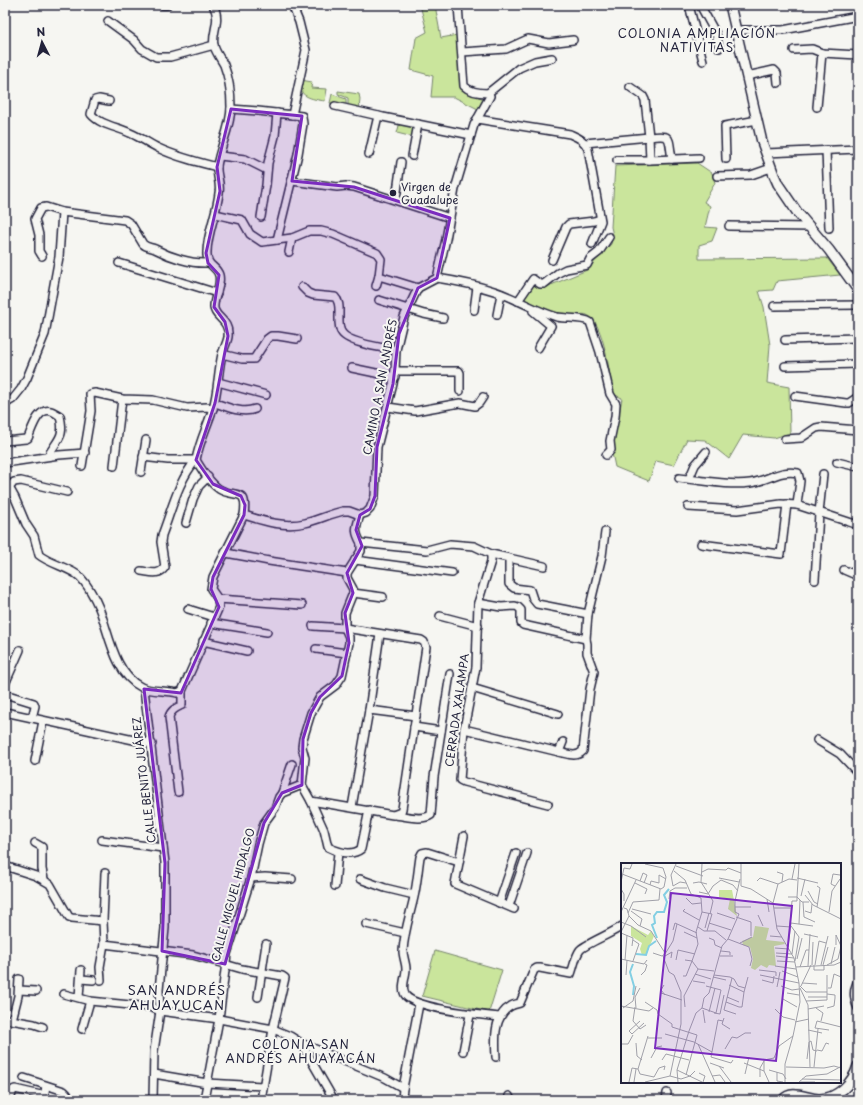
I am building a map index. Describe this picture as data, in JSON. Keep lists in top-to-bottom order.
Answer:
{
  "streets": {
    "street": [
      "CAMINO A SAN ANDRÉS",
      "CERRADA XALAMPA",
      "CALLE BENITO JUÁREZ",
      "CALLE MIGUEL HIDALGO"
    ]
  },
  "districts": ["COLONIA AMPLIACIÓN NATIVITAS", "SAN ANDRÉS AHUAYUCAN", "COLONIA SAN ANDRÉS AHUAYACÁN"],
  "places": ["Virgen de Guadalupe"],
  "north": "top"
}
